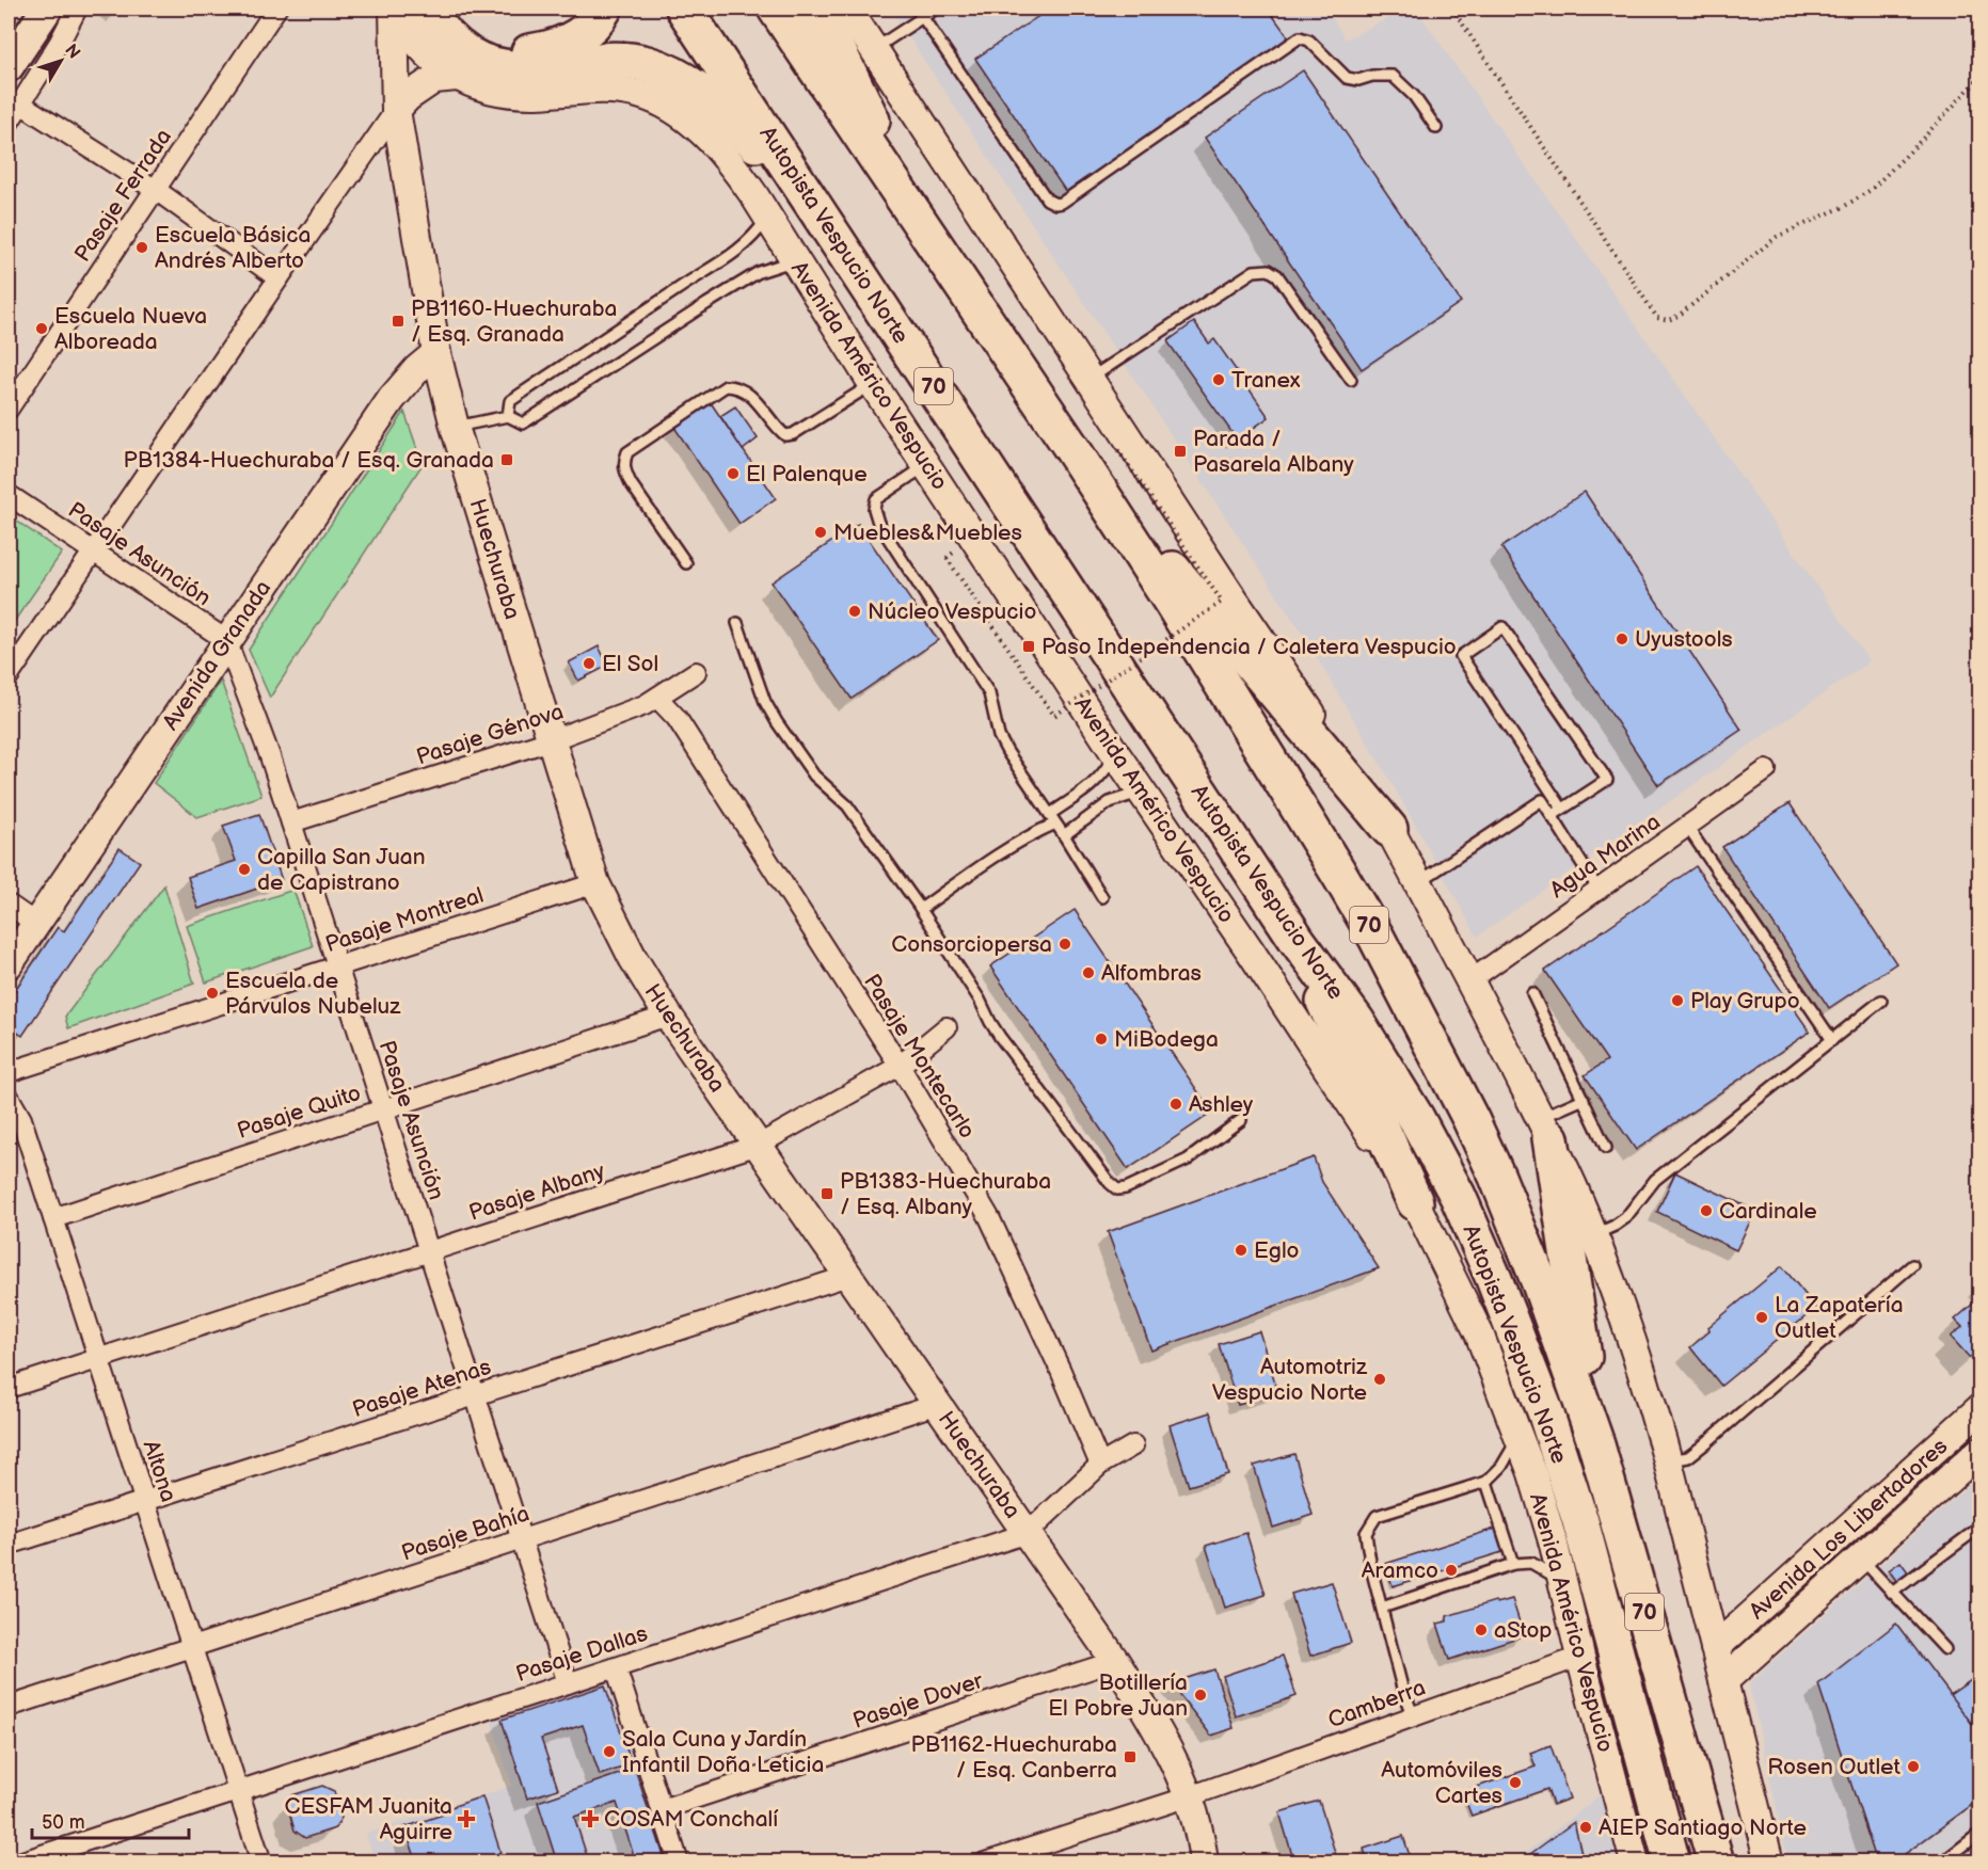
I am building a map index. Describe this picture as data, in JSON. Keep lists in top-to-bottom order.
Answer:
{
  "streets": {
    "highway": ["Autopista Vespucio Norte", "70"],
    "main road": [
      "Avenida Américo Vespucio",
      "Huechuraba",
      "Avenida Granada",
      "Avenida Los Libertadores"
    ],
    "street": [
      "Pasaje Ferrada",
      "Pasaje Asunción",
      "Pasaje Génova",
      "Agua Marina",
      "Pasaje Montreal",
      "Pasaje Montecarlo",
      "Pasaje Quito",
      "Pasaje Albany",
      "Pasaje Atenas",
      "Altona",
      "Pasaje Bahía",
      "Pasaje Dallas",
      "Pasaje Dover",
      "Camberra"
    ]
  },
  "crossings": [
    ["Avenida Américo Vespucio", "Huechuraba"],
    ["Avenida Américo Vespucio", "Camberra"],
    ["Pasaje Asunción", "Avenida Granada"],
    ["Pasaje Asunción", "Pasaje Génova"],
    ["Pasaje Asunción", "Pasaje Montreal"],
    ["Pasaje Asunción", "Pasaje Quito"],
    ["Pasaje Asunción", "Pasaje Albany"],
    ["Pasaje Asunción", "Pasaje Atenas"],
    ["Pasaje Asunción", "Pasaje Bahía"],
    ["Pasaje Asunción", "Pasaje Dallas"],
    ["Huechuraba", "Avenida Granada"],
    ["Huechuraba", "Pasaje Génova"],
    ["Huechuraba", "Pasaje Montreal"],
    ["Huechuraba", "Pasaje Quito"],
    ["Huechuraba", "Pasaje Albany"],
    ["Huechuraba", "Pasaje Atenas"],
    ["Huechuraba", "Pasaje Bahía"],
    ["Huechuraba", "Pasaje Dallas"],
    ["Huechuraba", "Pasaje Dover"],
    ["Huechuraba", "Camberra"],
    ["Pasaje Génova", "Pasaje Montecarlo"],
    ["Pasaje Montecarlo", "Pasaje Albany"],
    ["Pasaje Montecarlo", "Pasaje Dallas"],
    ["Pasaje Quito", "Altona"],
    ["Pasaje Albany", "Altona"],
    ["Pasaje Atenas", "Altona"],
    ["Altona", "Pasaje Bahía"],
    ["Altona", "Pasaje Dallas"]
  ],
  "places": {
    "other": [
      "Escuela Básica Andrés Alberto",
      "Escuela Nueva Alboreada",
      "Tranex",
      "El Palenque",
      "Muebles&Muebles",
      "Núcleo Vespucio",
      "Uyustools",
      "El Sol",
      "Capilla San Juan de Capistrano",
      "Consorciopersa",
      "Alfombras",
      "Escuela de Párvulos Nubeluz",
      "Play Grupo",
      "MiBodega",
      "Ashley",
      "Cardinale",
      "Eglo",
      "La Zapatería Outlet",
      "Automotriz Vespucio Norte",
      "Aramco",
      "aStop",
      "Botillería El Pobre Juan",
      "Sala Cuna y Jardín Infantil Doña Leticia",
      "Rosen Outlet",
      "Automóviles Cartes",
      "AIEP Santiago Norte"
    ],
    "transit": [
      "PB1160-Huechuraba / Esq. Granada",
      "Parada / Pasarela Albany",
      "PB1384-Huechuraba / Esq. Granada",
      "Paso Independencia / Caletera Vespucio",
      "PB1383-Huechuraba / Esq. Albany",
      "PB1162-Huechuraba / Esq. Canberra"
    ],
    "health": ["CESFAM Juanita Aguirre", "COSAM Conchalí"]
  },
  "scale_bar": "50 m",
  "north": "top right"
}
